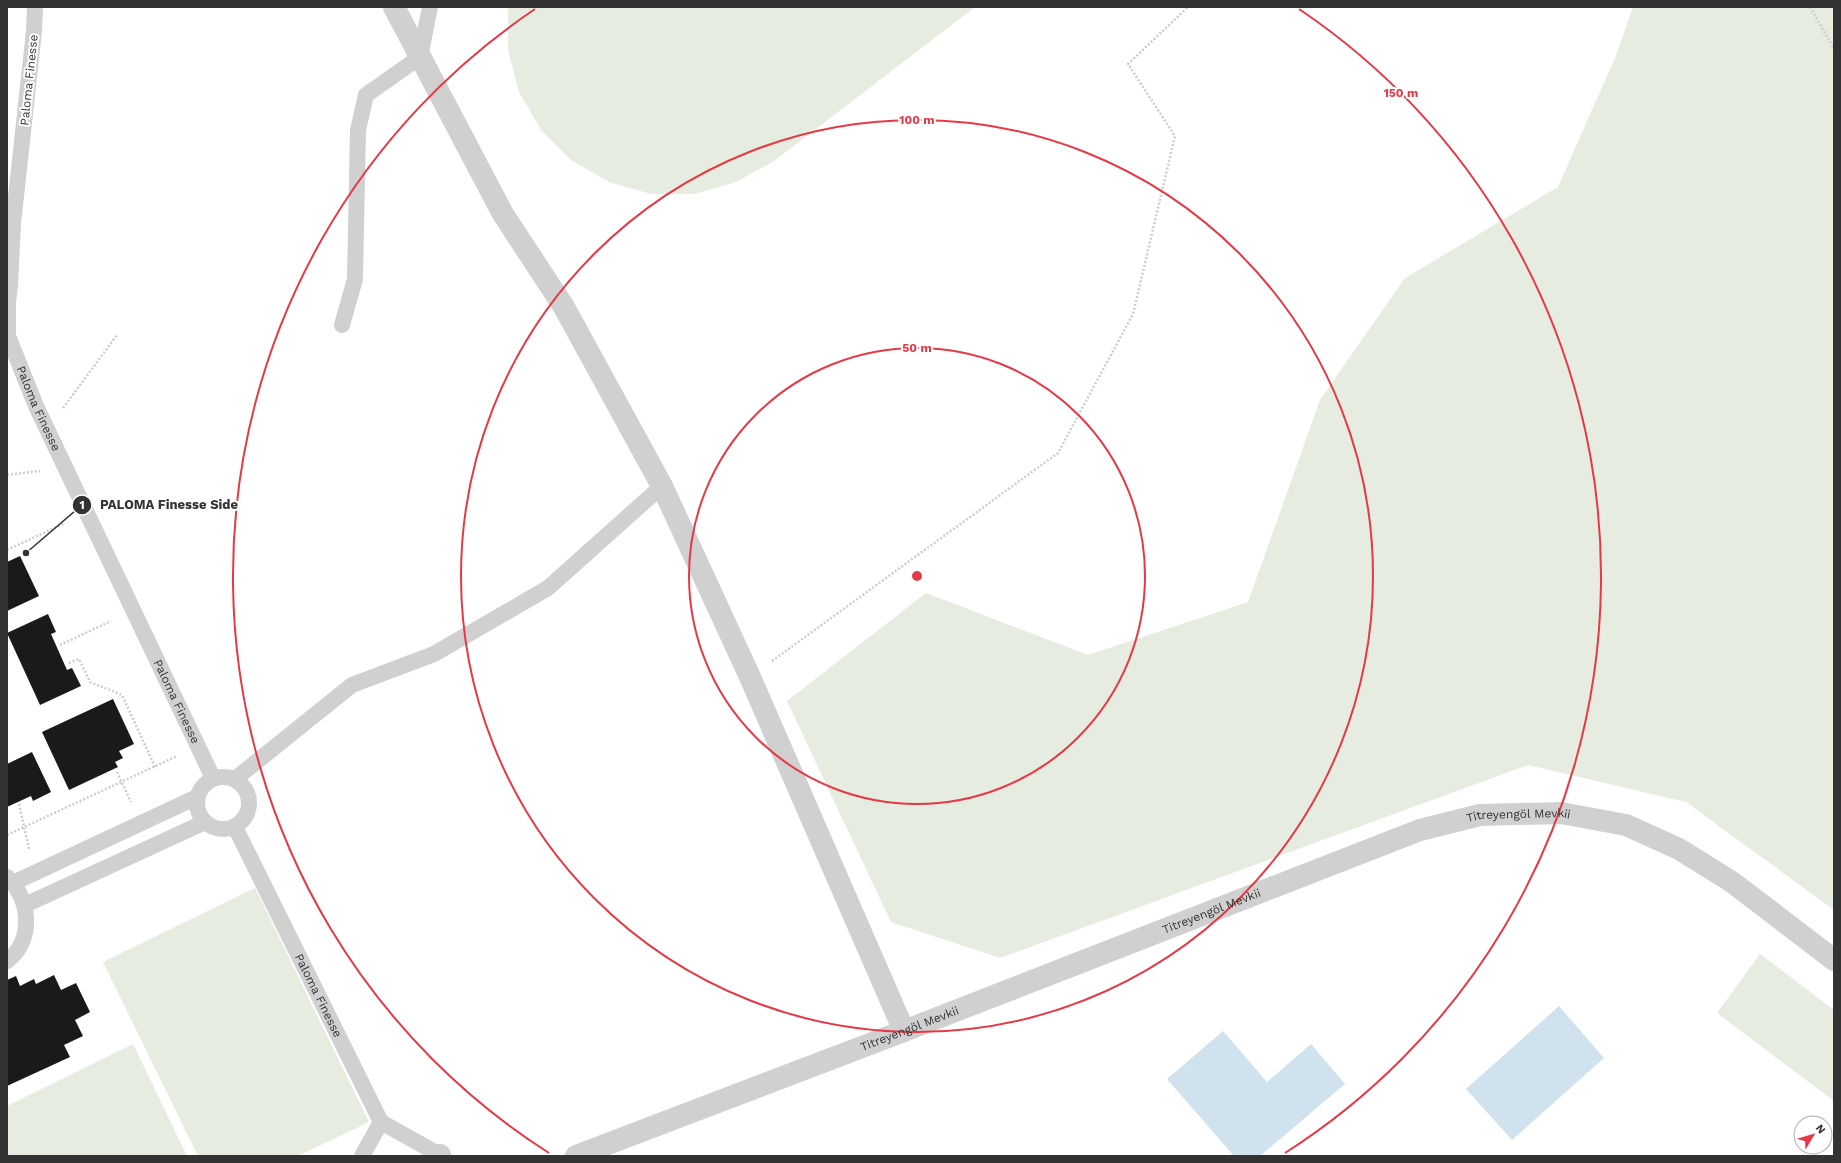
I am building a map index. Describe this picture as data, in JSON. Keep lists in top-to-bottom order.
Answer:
{
  "streets": {
    "street": ["Titreyengöl Mevkii"],
    "lane": ["Paloma Finesse"]
  },
  "places": ["PALOMA Finesse Side"],
  "north": "top right",
  "rings": ["150 m", "100 m", "50 m"]
}
